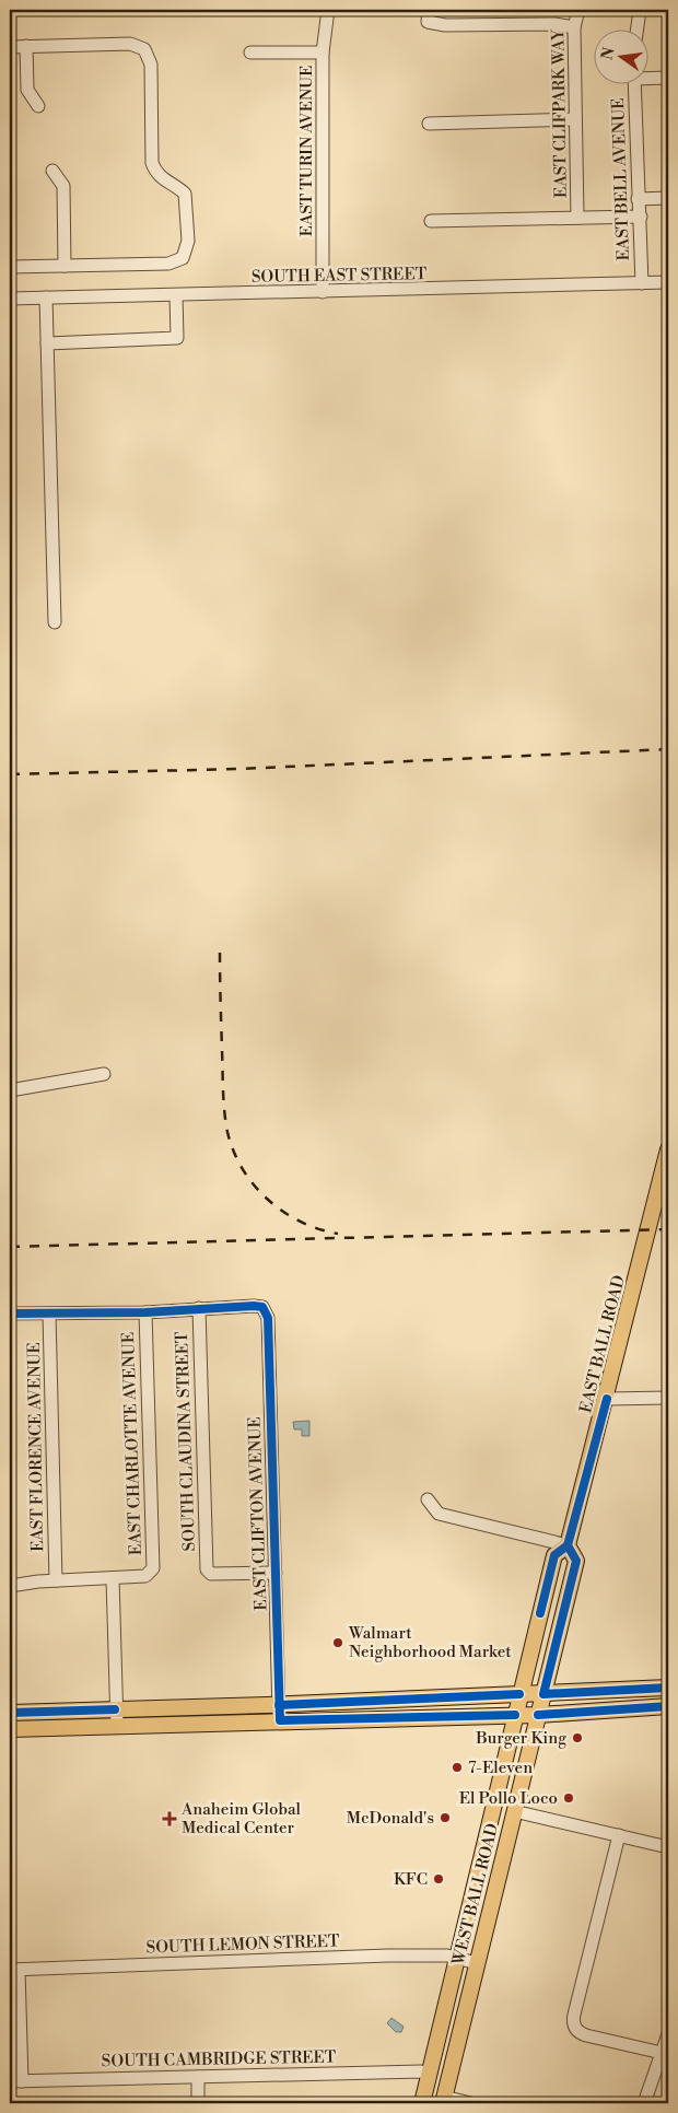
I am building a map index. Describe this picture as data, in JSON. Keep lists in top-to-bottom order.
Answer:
{
  "streets": {
    "main road": ["EAST BALL ROAD", "WEST BALL ROAD"],
    "street": [
      "EAST CLIFPARK WAY",
      "EAST TURIN AVENUE",
      "EAST BELL AVENUE",
      "SOUTH EAST STREET",
      "SOUTH CLAUDINA STREET",
      "EAST CHARLOTTE AVENUE",
      "EAST FLORENCE AVENUE",
      "EAST CLIFTON AVENUE",
      "SOUTH LEMON STREET",
      "SOUTH CAMBRIDGE STREET"
    ]
  },
  "crossings": [
    ["EAST TURIN AVENUE", "SOUTH EAST STREET"],
    ["EAST BELL AVENUE", "SOUTH EAST STREET"],
    ["EAST BALL ROAD", "WEST BALL ROAD"],
    ["SOUTH CLAUDINA STREET", "EAST CLIFTON AVENUE"],
    ["WEST BALL ROAD", "SOUTH LEMON STREET"],
    ["WEST BALL ROAD", "SOUTH CAMBRIDGE STREET"]
  ],
  "places": {
    "other": [
      "Walmart Neighborhood Market",
      "Burger King",
      "7-Eleven",
      "El Pollo Loco",
      "McDonald's",
      "KFC"
    ],
    "health": ["Anaheim Global Medical Center"]
  },
  "north": "left"
}
